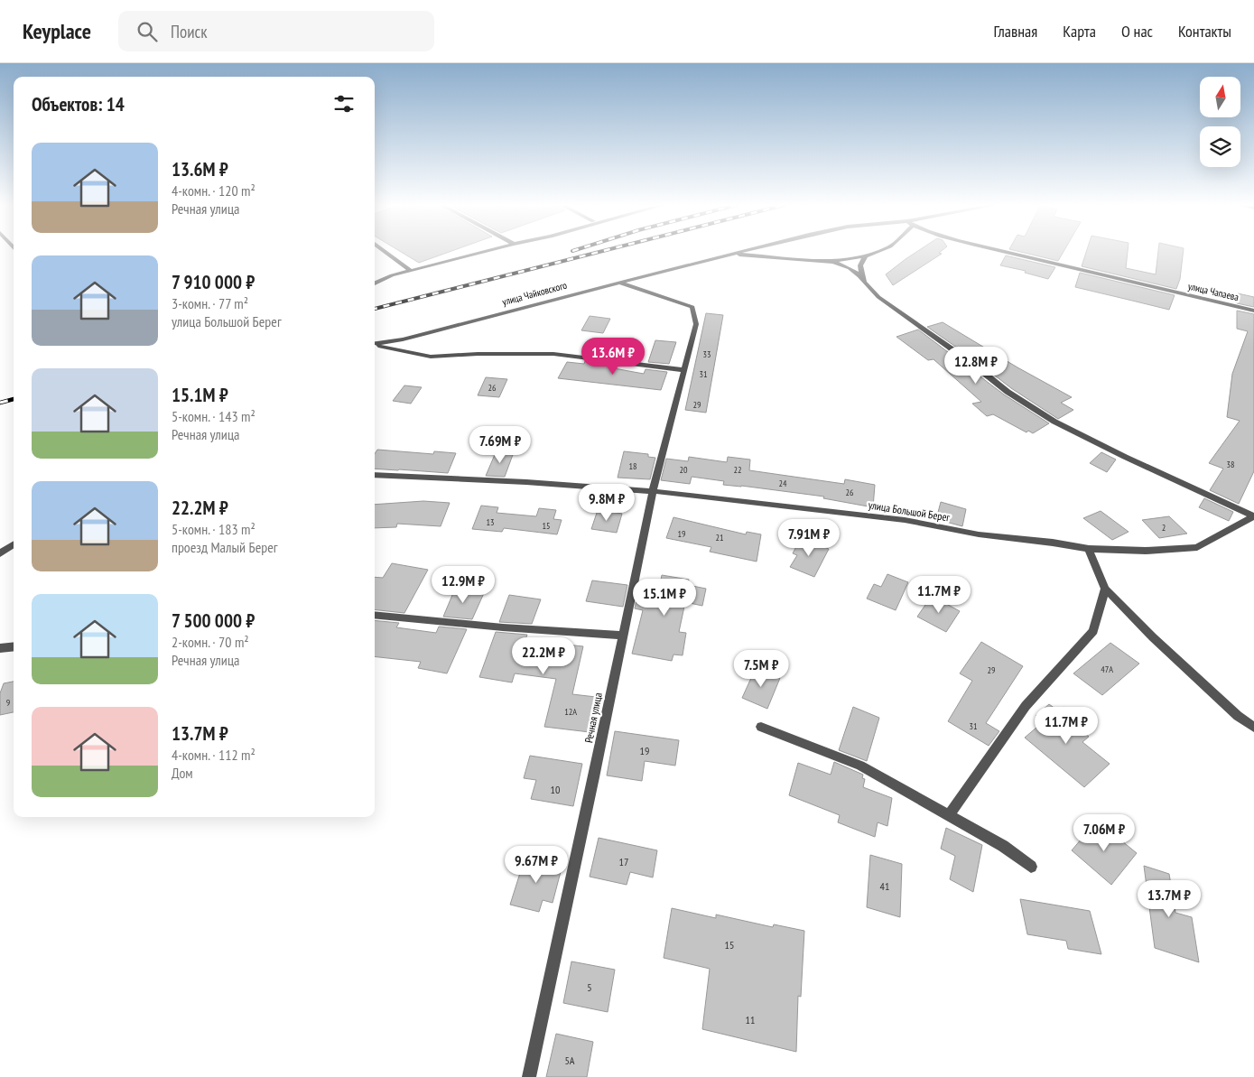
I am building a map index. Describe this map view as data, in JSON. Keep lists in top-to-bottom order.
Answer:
{
  "streets": {
    "street": [
      "улица Чапаева",
      "улица Чайковского",
      "улица Большой Берег",
      "Речная улица"
    ]
  },
  "crossings": [
    ["улица Чайковского", "Речная улица"],
    ["улица Большой Берег", "Речная улица"]
  ],
  "house_numbers": [
    "33",
    "31",
    "26",
    "29",
    "38",
    "18",
    "20",
    "22",
    "24",
    "26",
    "13",
    "15",
    "2",
    "19",
    "21",
    "47А",
    "29",
    "9",
    "12А",
    "31",
    "19",
    "10",
    "17",
    "41",
    "15",
    "5",
    "11",
    "5А"
  ],
  "north": "top",
  "page": {
    "header": "Keyplace",
    "search": "Поиск",
    "nav": [
      "Главная",
      "Карта",
      "О нас",
      "Контакты"
    ],
    "heading": "Объектов: 14",
    "list": [
      {
        "name": "13.6M ₽",
        "note": "4-комн. · 120 m² · Речная улица"
      },
      {
        "name": "7 910 000 ₽",
        "note": "3-комн. · 77 m² · улица Большой Берег"
      },
      {
        "name": "15.1M ₽",
        "note": "5-комн. · 143 m² · Речная улица"
      },
      {
        "name": "22.2M ₽",
        "note": "5-комн. · 183 m² · проезд Малый Берег"
      },
      {
        "name": "7 500 000 ₽",
        "note": "2-комн. · 70 m² · Речная улица"
      },
      {
        "name": "13.7M ₽",
        "note": "4-комн. · 112 m² · Дом"
      }
    ],
    "price": [
      "13.6M ₽",
      "12.8M ₽",
      "7.69M ₽",
      "9.8M ₽",
      "7.91M ₽",
      "12.9M ₽",
      "11.7M ₽",
      "15.1M ₽",
      "22.2M ₽",
      "7.5M ₽",
      "11.7M ₽",
      "7.06M ₽",
      "9.67M ₽",
      "13.7M ₽"
    ]
  }
}
